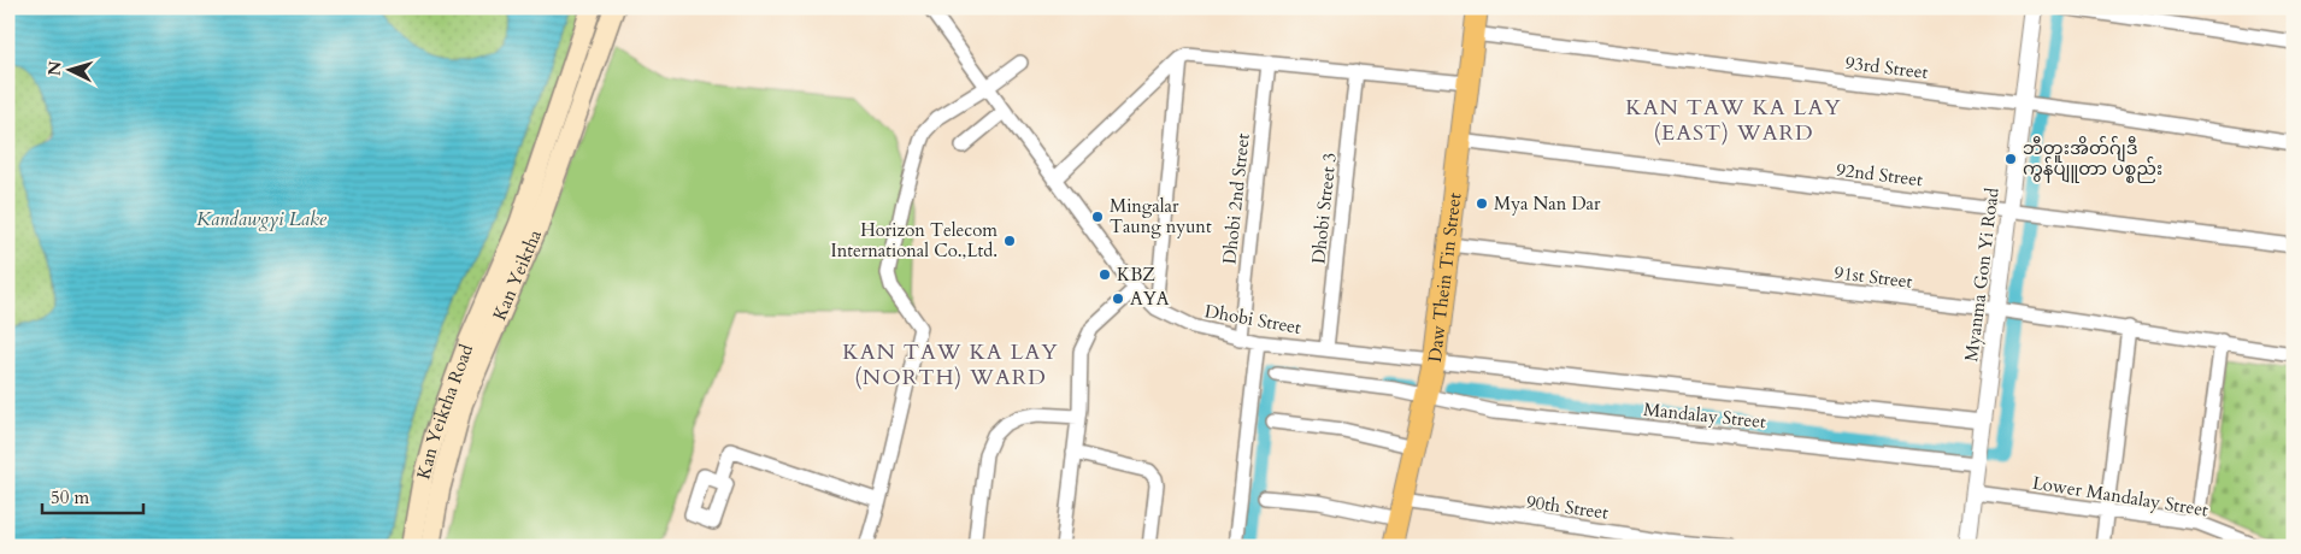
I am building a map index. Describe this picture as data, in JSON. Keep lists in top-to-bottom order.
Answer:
{
  "streets": {
    "main road": ["Kan Yeiktha", "Daw Thein Tin Street", "Kan Yeiktha Road"],
    "street": [
      "93rd Street",
      "92nd Street",
      "Dhobi 2nd Street",
      "Dhobi Street 3",
      "Myanma Gon Yi Road",
      "91st Street",
      "Dhobi Street",
      "Mandalay Street",
      "Lower Mandalay Street",
      "90th Street"
    ]
  },
  "crossings": [
    ["93rd Street", "Myanma Gon Yi Road"],
    ["93rd Street", "Daw Thein Tin Street"],
    ["92nd Street", "Myanma Gon Yi Road"],
    ["92nd Street", "Daw Thein Tin Street"],
    ["Dhobi 2nd Street", "Dhobi Street"],
    ["Dhobi Street 3", "Dhobi Street"],
    ["Myanma Gon Yi Road", "91st Street"],
    ["Myanma Gon Yi Road", "Mandalay Street"],
    ["Myanma Gon Yi Road", "Lower Mandalay Street"],
    ["91st Street", "Daw Thein Tin Street"],
    ["Daw Thein Tin Street", "Dhobi Street"],
    ["Daw Thein Tin Street", "Mandalay Street"],
    ["Daw Thein Tin Street", "90th Street"],
    ["Dhobi Street", "Mandalay Street"]
  ],
  "districts": ["KAN TAW KA LAY (EAST) WARD", "KAN TAW KA LAY (NORTH) WARD"],
  "water": ["Kandawgyi Lake"],
  "places": [
    "ဘီတူးအိတ်ဂ်ျဒီ ကွန်ပျူတာ ပစ္စည်း",
    "Mya Nan Dar",
    "Mingalar Taung nyunt",
    "Horizon Telecom International Co.,Ltd.",
    "KBZ",
    "AYA"
  ],
  "scale_bar": "50 m",
  "north": "left"
}
